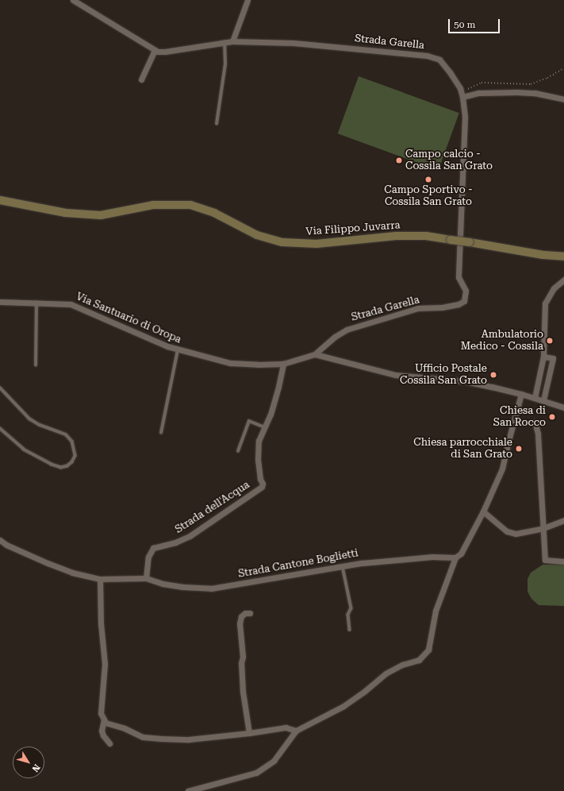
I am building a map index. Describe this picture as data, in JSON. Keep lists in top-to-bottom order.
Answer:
{
  "streets": {
    "main road": ["Via Filippo Juvarra"],
    "street": [
      "Strada Garella",
      "Via Santuario di Oropa",
      "Strada dell'Acqua",
      "Strada Cantone Boglietti"
    ]
  },
  "crossings": [
    ["Strada Garella", "Via Santuario di Oropa"],
    ["Via Santuario di Oropa", "Strada dell'Acqua"],
    ["Strada dell'Acqua", "Strada Cantone Boglietti"]
  ],
  "places": [
    "Campo calcio - Cossila San Grato",
    "Campo Sportivo - Cossila San Grato",
    "Ambulatorio Medico - Cossila",
    "Ufficio Postale Cossila San Grato",
    "Chiesa di San Rocco",
    "Chiesa parrocchiale di San Grato"
  ],
  "scale_bar": "50 m",
  "north": "bottom right"
}
